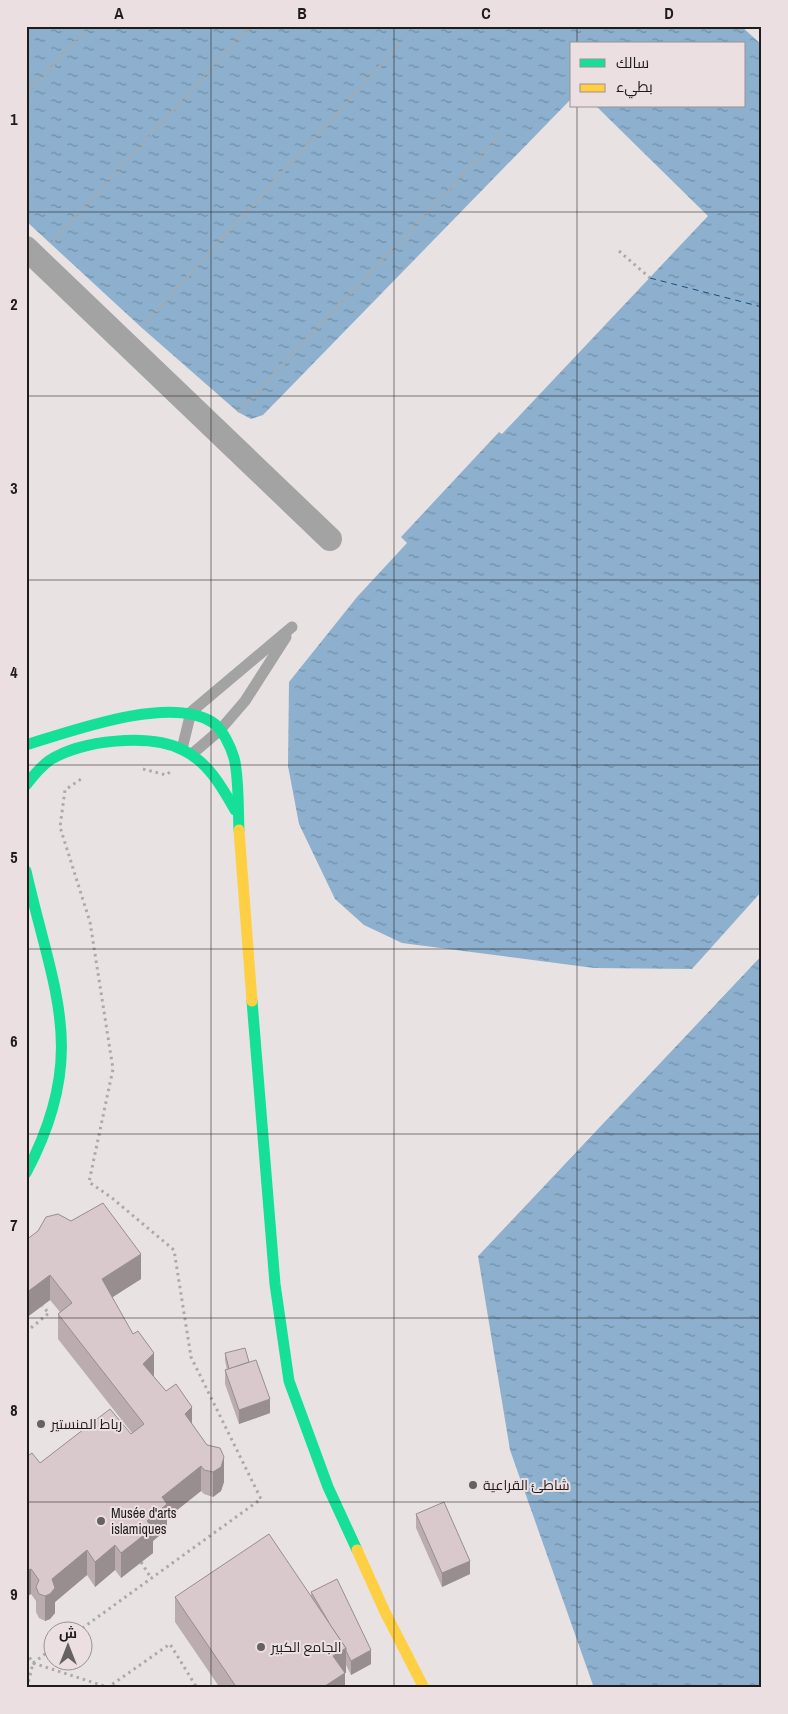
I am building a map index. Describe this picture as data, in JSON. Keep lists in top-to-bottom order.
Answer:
{
  "places": [
    "رباط المنستير",
    "شاطئ القراعية",
    "Musée d'arts islamiques",
    "الجامع الكبير"
  ],
  "legend": ["سالك", "بطيء"],
  "north": "top",
  "grid": {
    "columns": [
      "A",
      "B",
      "C",
      "D"
    ],
    "rows": [
      "1",
      "2",
      "3",
      "4",
      "5",
      "6",
      "7",
      "8",
      "9"
    ]
  }
}
